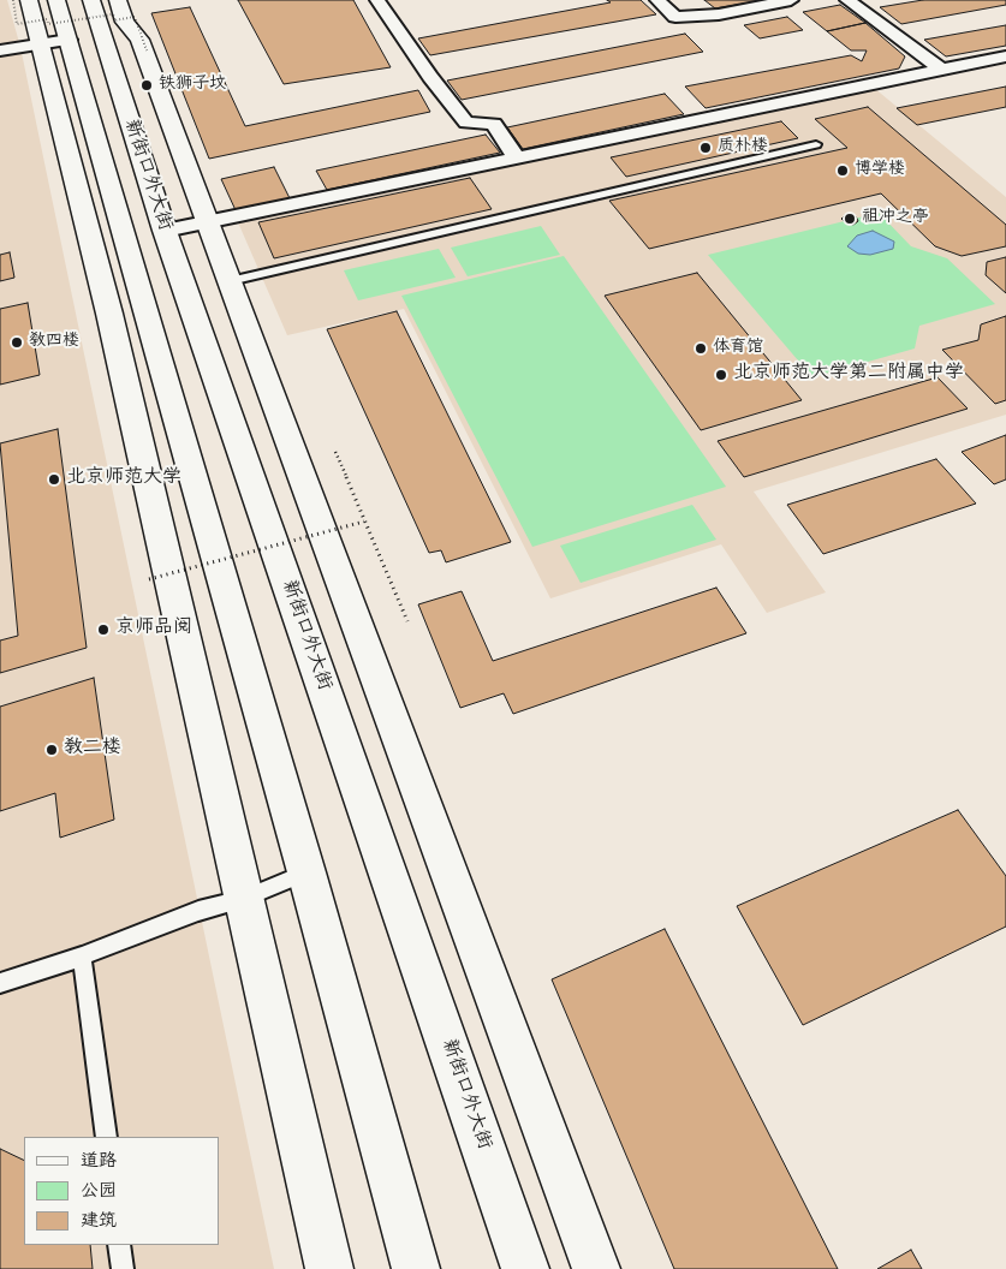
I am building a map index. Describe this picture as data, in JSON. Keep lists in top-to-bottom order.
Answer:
{
  "streets": {
    "street": ["新街口外大街"]
  },
  "places": [
    "铁狮子坟",
    "质朴楼",
    "博学楼",
    "祖冲之亭",
    "教四楼",
    "体育馆",
    "北京师范大学第二附属中学",
    "北京师范大学",
    "京师品阅",
    "教二楼"
  ],
  "legend": ["道路", "公园", "建筑"]
}
